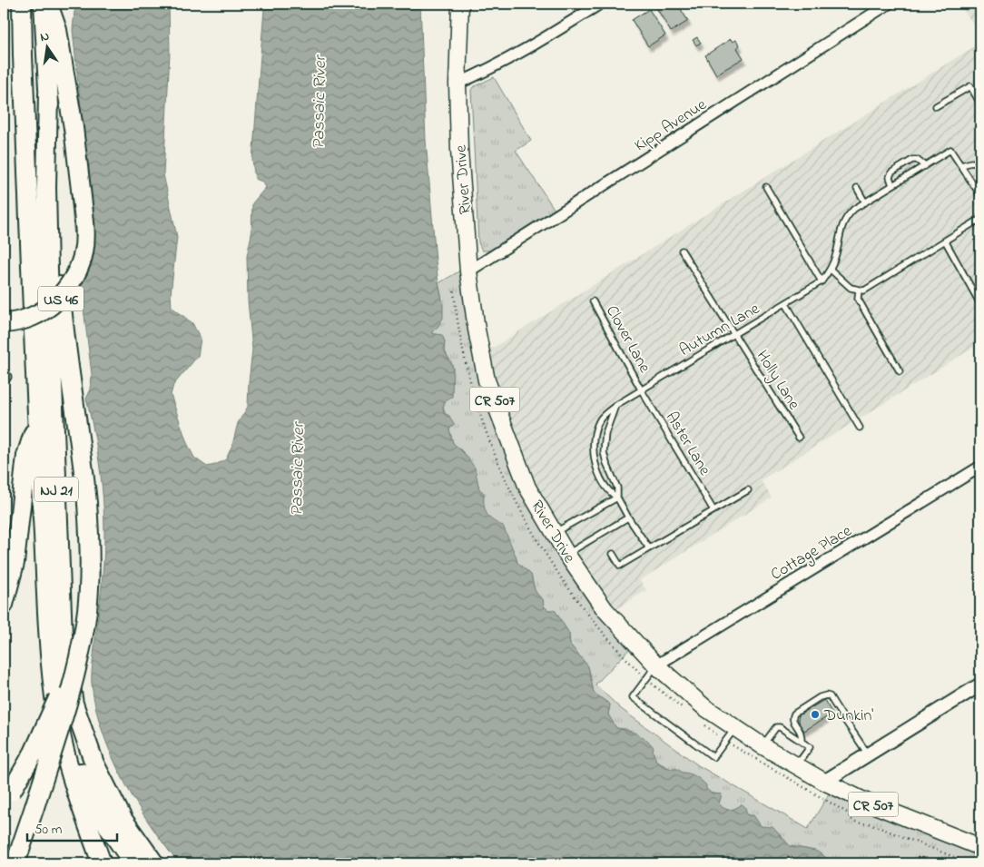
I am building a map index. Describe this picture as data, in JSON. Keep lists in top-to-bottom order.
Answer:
{
  "streets": {
    "highway": ["US 46", "NJ 21"],
    "main road": ["River Drive", "CR 507"],
    "street": ["Kipp Avenue", "Cottage Place"],
    "lane": [
      "Autumn Lane",
      "Clover Lane",
      "Holly Lane",
      "Aster Lane"
    ]
  },
  "crossings": [
    ["Kipp Avenue", "River Drive"],
    ["River Drive", "Cottage Place"],
    ["US 46", "NJ 21"],
    ["Autumn Lane", "Clover Lane"],
    ["Autumn Lane", "Holly Lane"],
    ["Autumn Lane", "Aster Lane"],
    ["Clover Lane", "Aster Lane"]
  ],
  "water": ["Passaic River"],
  "places": ["Dunkin'"],
  "scale_bar": "50 m",
  "north": "top"
}
